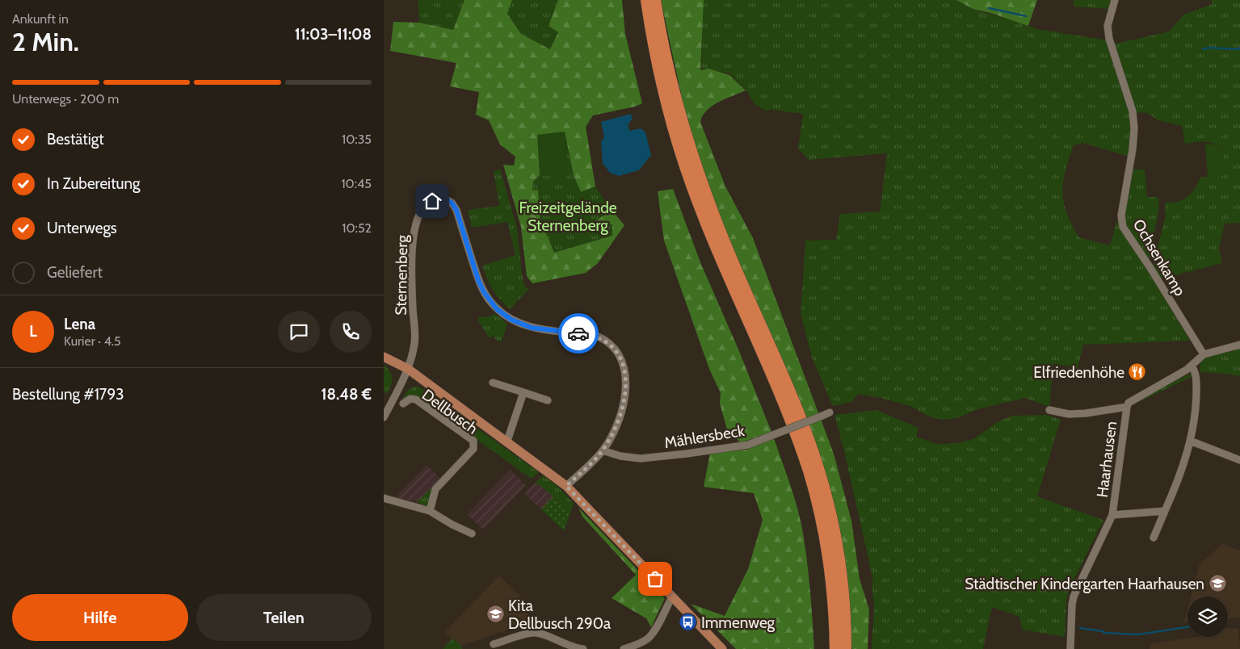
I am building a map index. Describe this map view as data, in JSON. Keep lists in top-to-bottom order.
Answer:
{
  "streets": {
    "street": [
      "Ochsenkamp",
      "Sternenberg",
      "Dellbusch",
      "Mählersbeck",
      "Haarhausen"
    ]
  },
  "crossings": [
    ["Sternenberg", "Dellbusch"],
    ["Sternenberg", "Mählersbeck"]
  ],
  "parks": ["Freizeitgelände Sternenberg"],
  "places": {
    "restaurant": ["Elfriedenhöhe"],
    "school or university": ["Städtischer Kindergarten Haarhausen", "Kita Dellbusch 290a"],
    "bus stop": ["Immenweg"]
  },
  "page": {
    "heading": ["2 Min.", "Ankunft in", "11:03–11:08"],
    "panel": [
      "Lena",
      "Kurier · 4.5",
      "Bestellung #1793",
      "18.48 €"
    ],
    "bar": "Unterwegs · 200 m",
    "list": [
      ["Bestätigt", "10:35"],
      ["In Zubereitung", "10:45"],
      ["Unterwegs", "10:52"],
      "Geliefert"
    ],
    "round": "L",
    "buttons": ["Hilfe", "Teilen"]
  }
}
